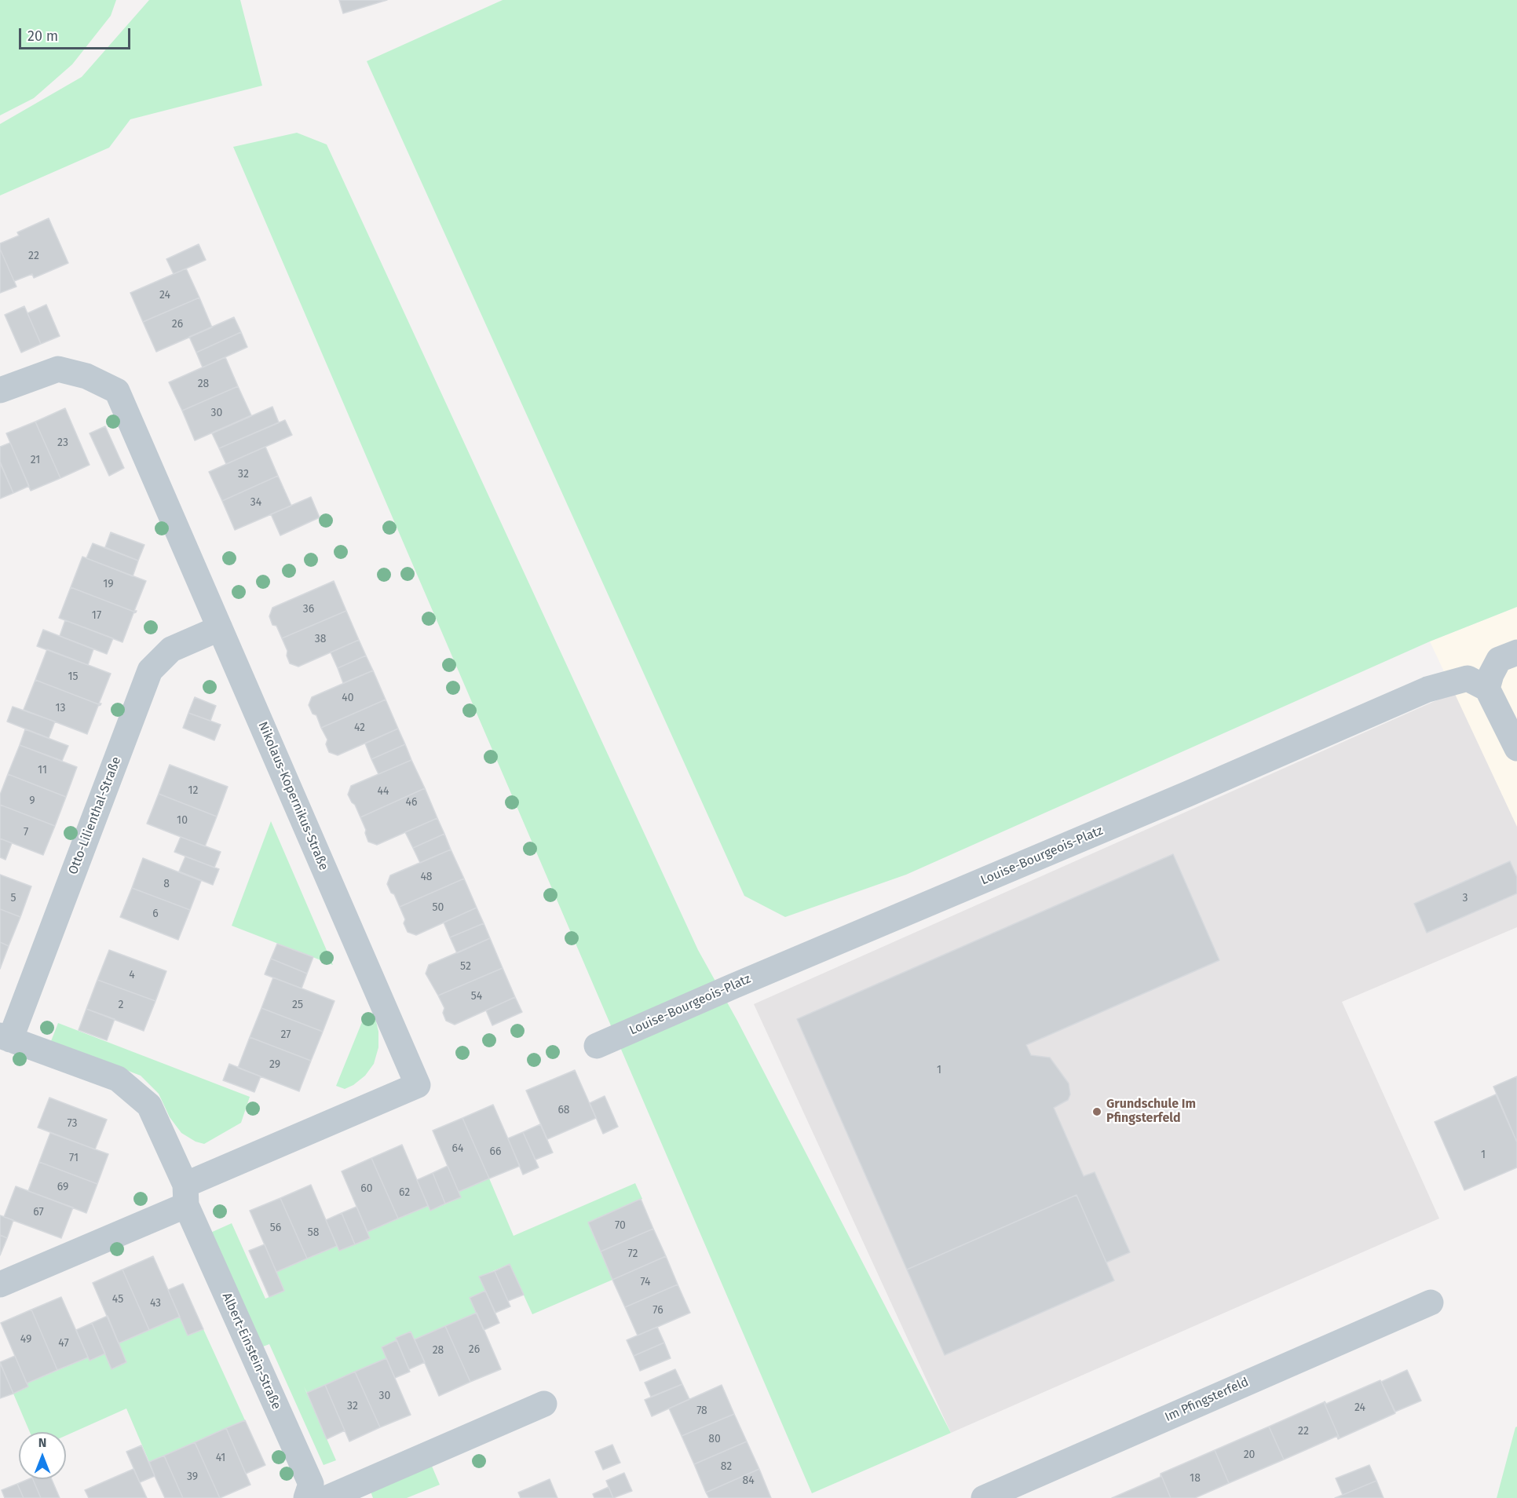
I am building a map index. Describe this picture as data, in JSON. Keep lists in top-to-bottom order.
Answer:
{
  "streets": {
    "street": [
      "Nikolaus-Kopernikus-Straße",
      "Otto-Lilienthal-Straße",
      "Louise-Bourgeois-Platz",
      "Albert-Einstein-Straße",
      "Im Pfingsterfeld"
    ]
  },
  "crossings": [
    ["Nikolaus-Kopernikus-Straße", "Otto-Lilienthal-Straße"],
    ["Nikolaus-Kopernikus-Straße", "Albert-Einstein-Straße"],
    ["Otto-Lilienthal-Straße", "Albert-Einstein-Straße"]
  ],
  "places": ["Grundschule Im Pfingsterfeld"],
  "house_numbers": [
    "22",
    "24",
    "26",
    "28",
    "30",
    "23",
    "21",
    "32",
    "34",
    "19",
    "36",
    "17",
    "38",
    "15",
    "40",
    "13",
    "42",
    "11",
    "12",
    "44",
    "9",
    "46",
    "10",
    "7",
    "48",
    "8",
    "5",
    "3",
    "50",
    "6",
    "52",
    "4",
    "54",
    "2",
    "25",
    "27",
    "29",
    "1",
    "68",
    "73",
    "64",
    "66",
    "1",
    "71",
    "69",
    "60",
    "62",
    "67",
    "70",
    "56",
    "58",
    "72",
    "74",
    "45",
    "43",
    "76",
    "49",
    "47",
    "26",
    "28",
    "30",
    "32",
    "24",
    "78",
    "22",
    "80",
    "20",
    "41",
    "82",
    "39",
    "18",
    "84"
  ],
  "scale_bar": "20 m",
  "north": "top"
}
